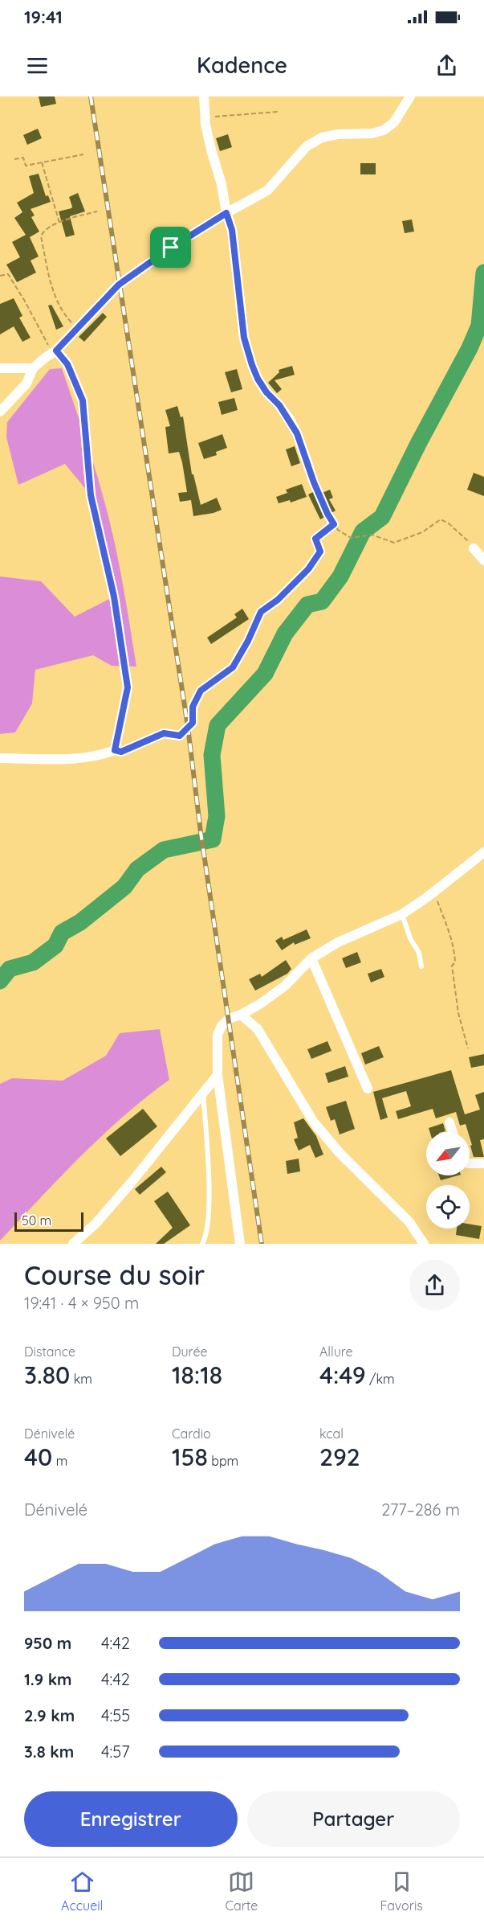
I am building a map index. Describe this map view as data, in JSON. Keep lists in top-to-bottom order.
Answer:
{
  "scale_bar": "50 m",
  "north": "bottom left",
  "page": {
    "status": "19:41",
    "header": "Kadence",
    "scale": "50 m",
    "heading": ["Course du soir", "19:41 · 4 × 950 m"],
    "stats": [
      ["Distance", "3.80 km"],
      ["Durée", "18:18"],
      ["Allure", "4:49 /km"],
      ["Dénivelé", "40 m"],
      ["Cardio", "158 bpm"],
      ["kcal", "292"]
    ],
    "chart": ["Dénivelé", "277–286 m"],
    "list": [
      {
        "name": "950 m",
        "note": "4:42"
      },
      {
        "name": "1.9 km",
        "note": "4:42"
      },
      {
        "name": "2.9 km",
        "note": "4:55"
      },
      {
        "name": "3.8 km",
        "note": "4:57"
      }
    ],
    "buttons": ["Enregistrer", "Partager"],
    "tabs": ["Accueil", "Carte", "Favoris"]
  }
}
